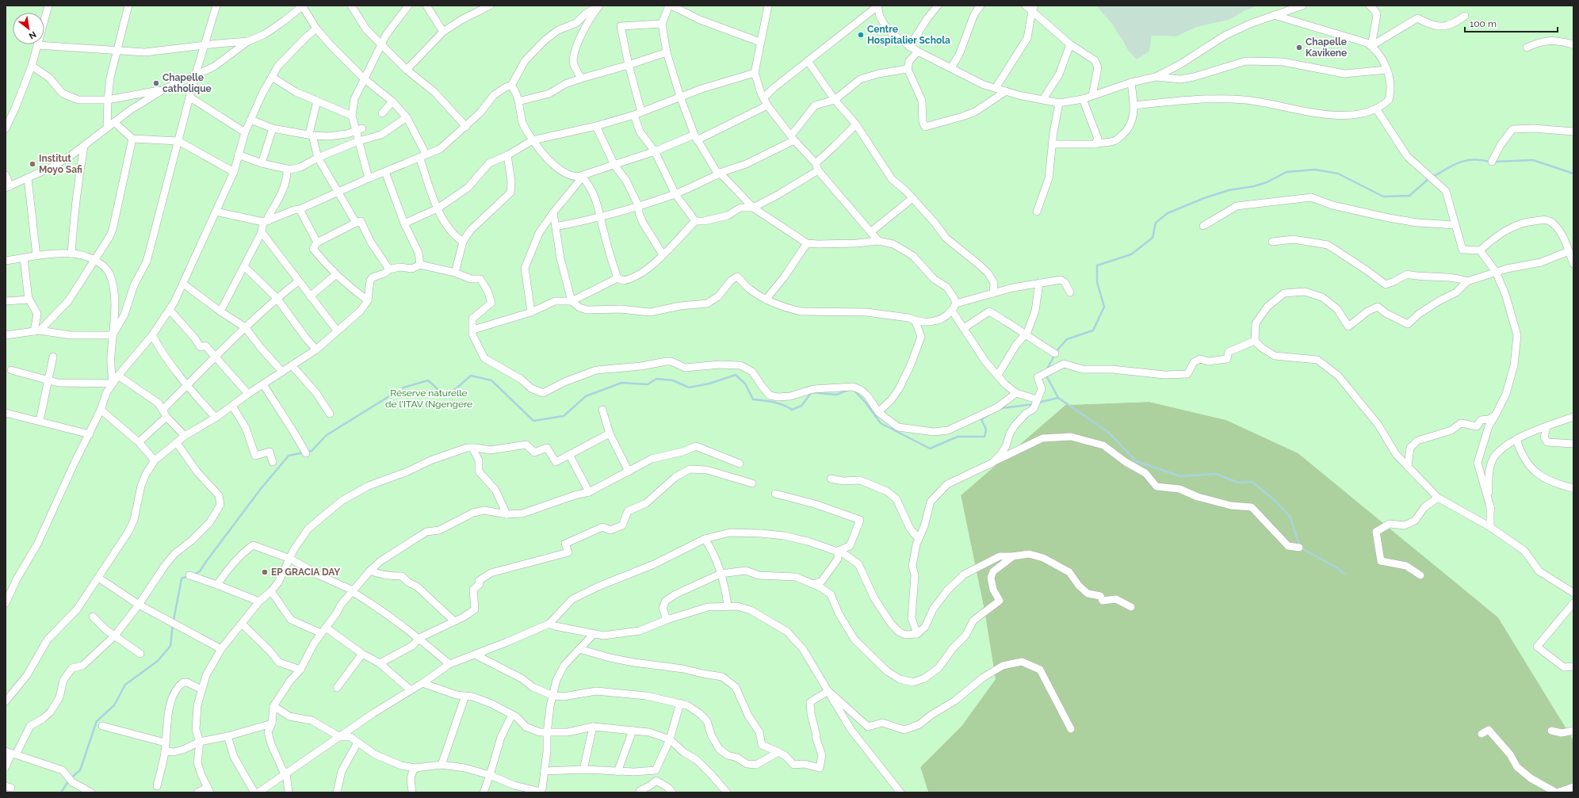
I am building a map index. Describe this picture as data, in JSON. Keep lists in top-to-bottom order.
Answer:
{
  "parks": ["Réserve naturelle de l'ITAV (Ngengere"],
  "places": [
    "Centre Hospitalier Schola",
    "Chapelle Kavikene",
    "Chapelle catholique",
    "Institut Moyo Safi",
    "EP GRACIA DAY"
  ],
  "scale_bar": "100 m",
  "north": "bottom right"
}
